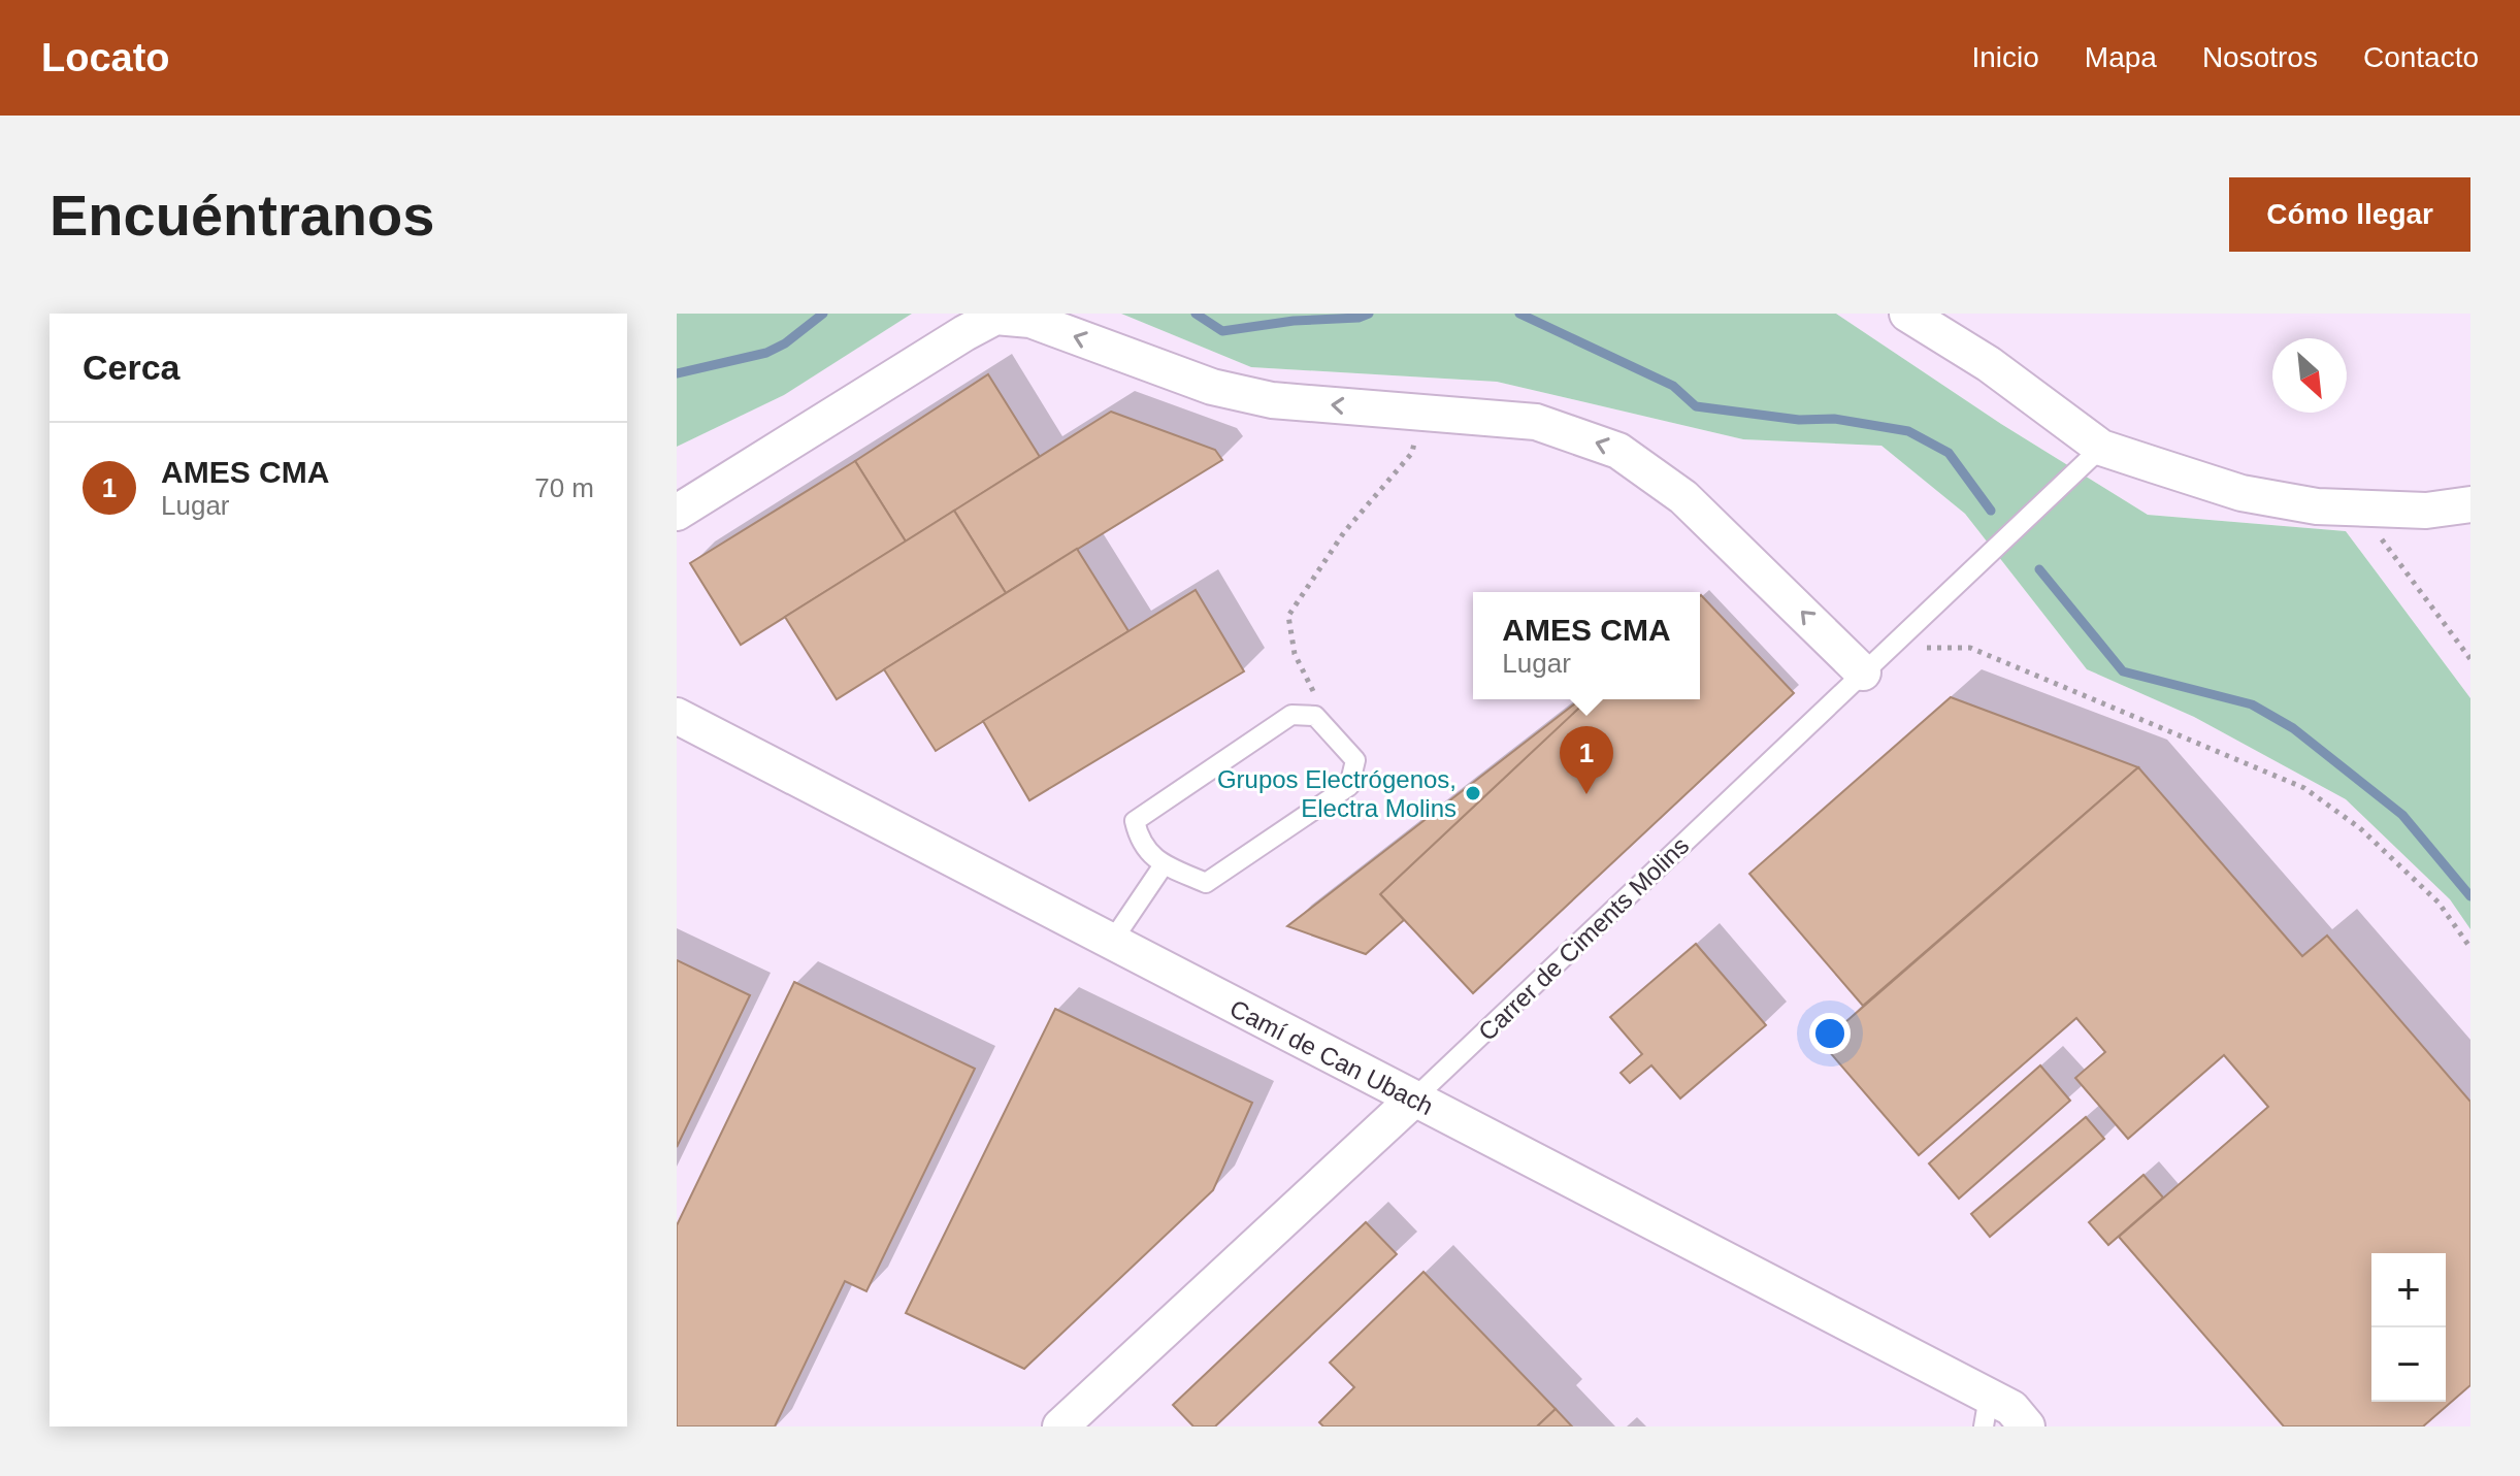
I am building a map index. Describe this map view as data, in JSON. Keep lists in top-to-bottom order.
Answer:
{
  "streets": {
    "street": ["Carrer de Ciments Molins", "Camí de Can Ubach"]
  },
  "crossings": [
    ["Carrer de Ciments Molins", "Camí de Can Ubach"]
  ],
  "places": ["Grupos Electrógenos, Electra Molins"],
  "north": "bottom right",
  "page": {
    "header": "Locato",
    "nav": [
      "Inicio",
      "Mapa",
      "Nosotros",
      "Contacto"
    ],
    "buttons": "Cómo llegar",
    "title": "Encuéntranos",
    "heading": "Cerca",
    "list": [
      {
        "mark": "1",
        "name": "AMES CMA",
        "note": "Lugar",
        "value": "70 m"
      }
    ],
    "popup": ["AMES CMA", "Lugar"],
    "pins": "1",
    "map_buttons": ["+", "−"]
  }
}
